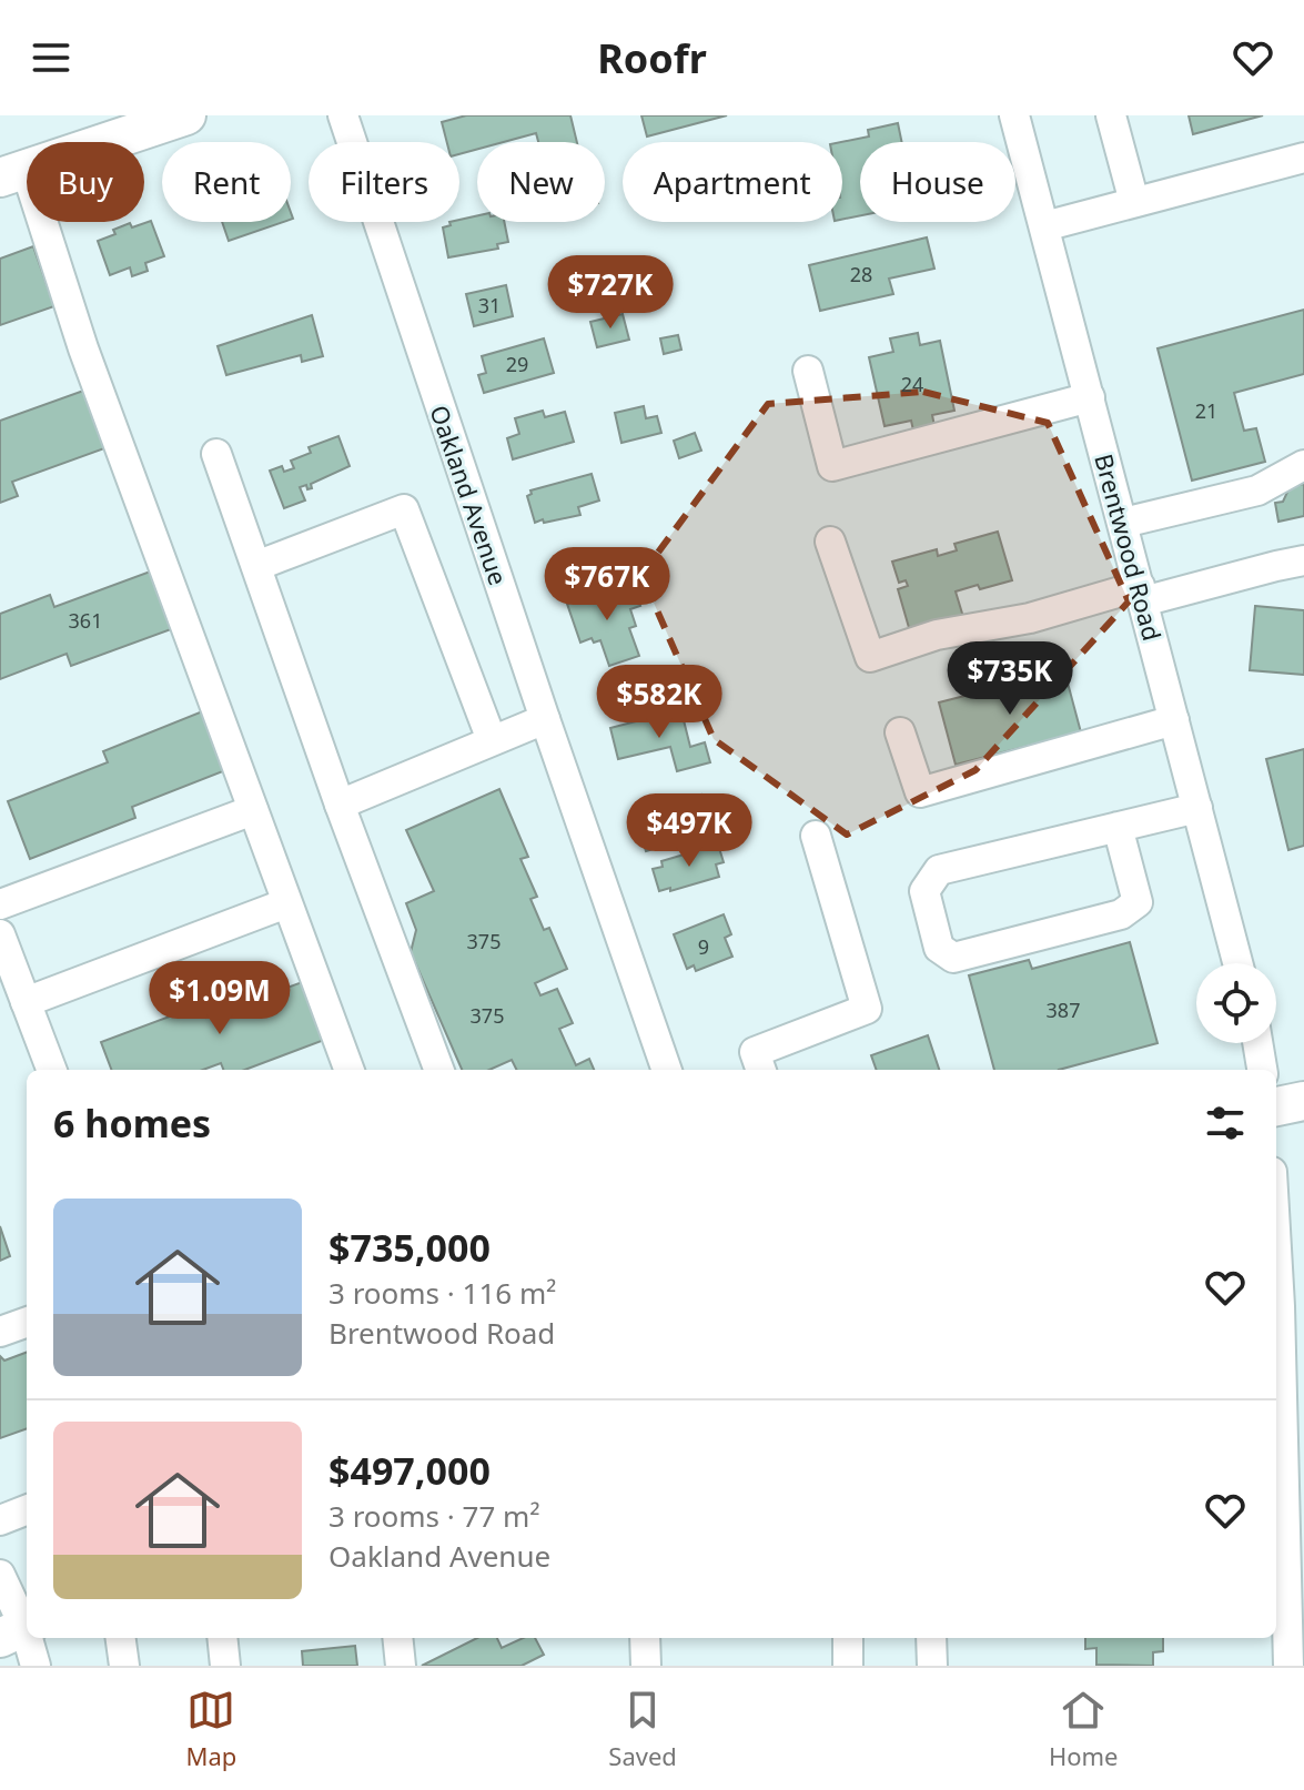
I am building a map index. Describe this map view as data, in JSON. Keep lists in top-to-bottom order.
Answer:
{
  "streets": {
    "street": ["Oakland Avenue", "Brentwood Road"]
  },
  "house_numbers": [
    "28",
    "31",
    "29",
    "24",
    "21",
    "361",
    "375",
    "9",
    "387",
    "375"
  ],
  "page": {
    "header": "Roofr",
    "chip": [
      "Buy",
      "Rent",
      "Filters",
      "New",
      "Apartment",
      "House"
    ],
    "price": [
      "$727K",
      "$767K",
      "$735K",
      "$582K",
      "$497K",
      "$1.09M"
    ],
    "heading": "6 homes",
    "list": [
      {
        "name": "$735,000",
        "note": "3 rooms · 116 m² · Brentwood Road"
      },
      {
        "name": "$497,000",
        "note": "3 rooms · 77 m² · Oakland Avenue"
      }
    ],
    "tabs": ["Map", "Saved", "Home"]
  }
}
